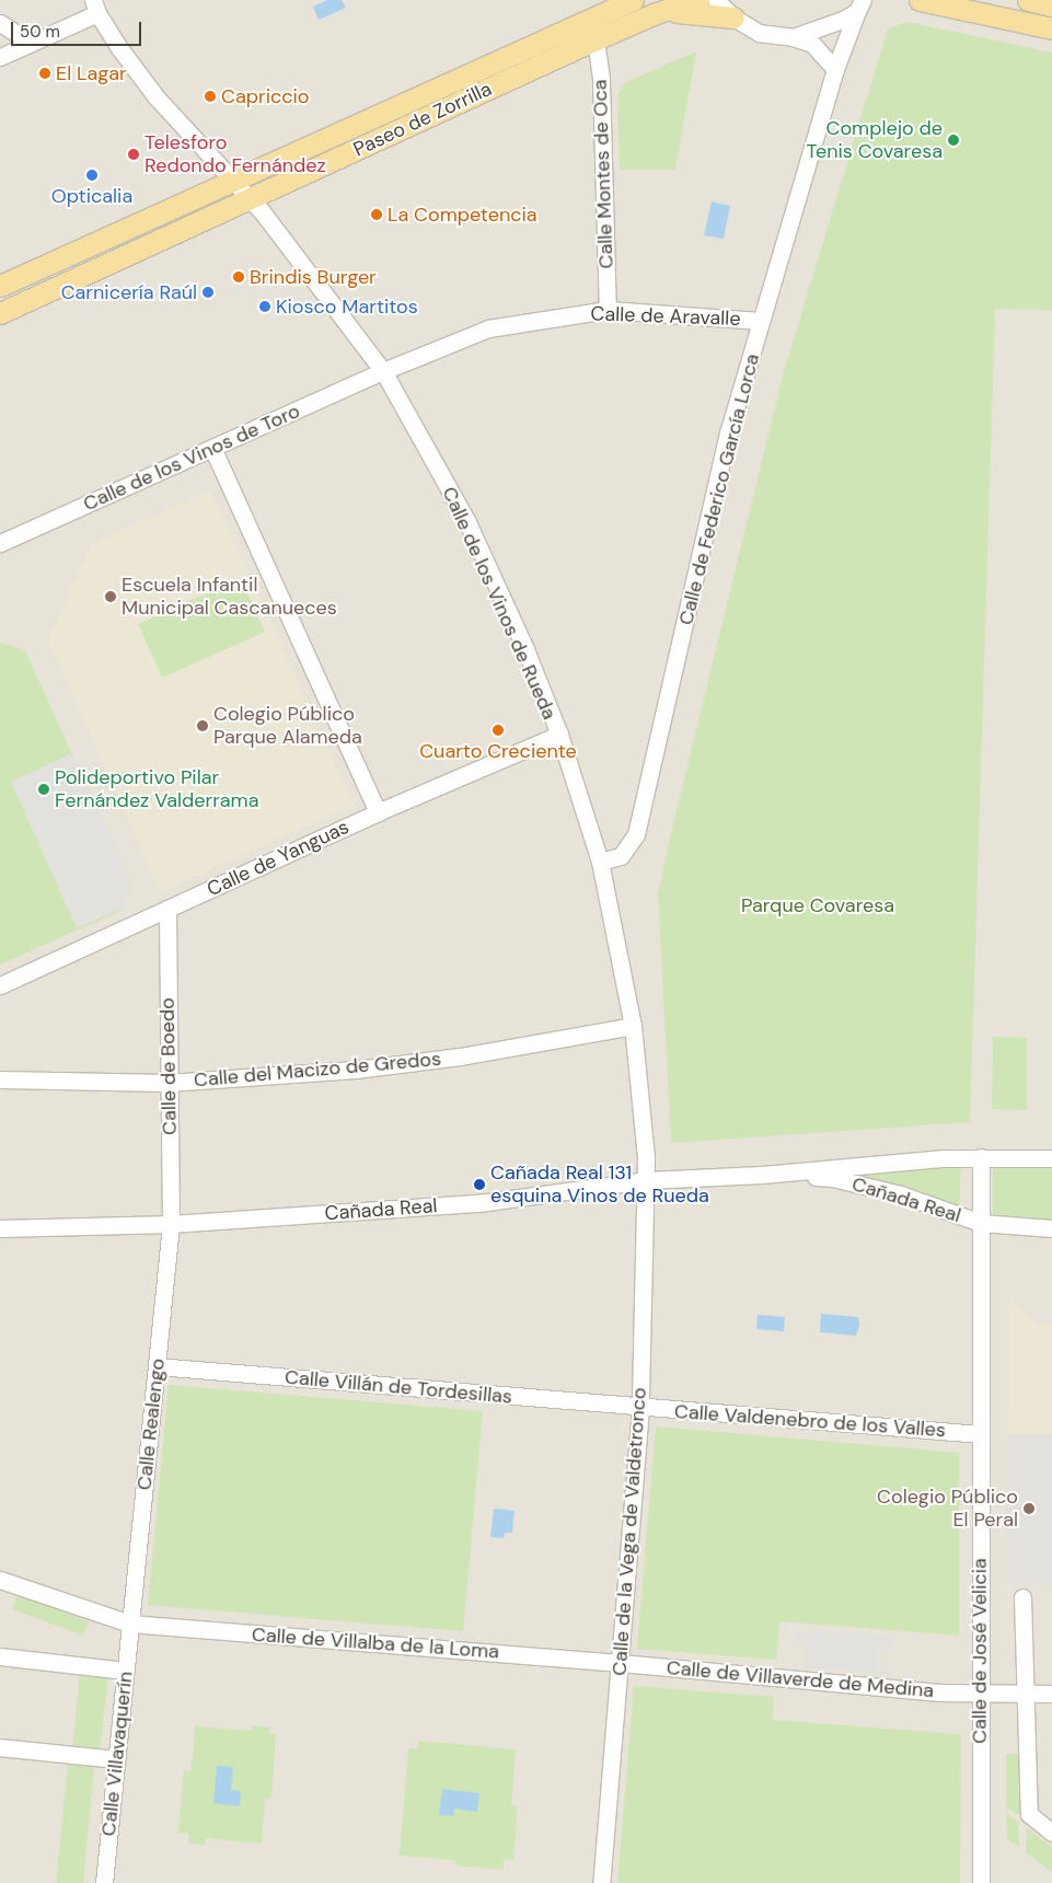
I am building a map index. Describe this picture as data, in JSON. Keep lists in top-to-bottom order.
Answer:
{
  "streets": {
    "main road": ["Paseo de Zorrilla"],
    "street": [
      "Calle Montes de Oca",
      "Calle de Aravalle",
      "Calle de los Vinos de Toro",
      "Calle de Federico García Lorca",
      "Calle de los Vinos de Rueda",
      "Calle de Yanguas",
      "Calle de Boedo",
      "Calle del Macizo de Gredos",
      "Cañada Real",
      "Calle Villán de Tordesillas",
      "Calle Valdenebro de los Valles",
      "Calle Realengo",
      "Calle de la Vega de Valdetronco",
      "Calle de Villalba de la Loma",
      "Calle de José Velicia",
      "Calle de Villaverde de Medina",
      "Calle Villavaquerín"
    ]
  },
  "crossings": [
    ["Paseo de Zorrilla", "Calle Montes de Oca"],
    ["Paseo de Zorrilla", "Calle de los Vinos de Rueda"],
    ["Calle Montes de Oca", "Calle de Aravalle"],
    ["Calle de Aravalle", "Calle de los Vinos de Toro"],
    ["Calle de Aravalle", "Calle de Federico García Lorca"],
    ["Calle de Aravalle", "Calle de los Vinos de Rueda"],
    ["Calle de los Vinos de Toro", "Calle de los Vinos de Rueda"],
    ["Calle de Federico García Lorca", "Calle de los Vinos de Rueda"],
    ["Calle de los Vinos de Rueda", "Calle de Yanguas"],
    ["Calle de los Vinos de Rueda", "Calle del Macizo de Gredos"],
    ["Calle de Yanguas", "Calle de Boedo"],
    ["Calle de Boedo", "Calle del Macizo de Gredos"],
    ["Calle de Boedo", "Cañada Real"],
    ["Calle de Boedo", "Calle Realengo"],
    ["Cañada Real", "Calle Realengo"],
    ["Cañada Real", "Calle de la Vega de Valdetronco"],
    ["Cañada Real", "Calle de José Velicia"],
    ["Calle Villán de Tordesillas", "Calle Valdenebro de los Valles"],
    ["Calle Villán de Tordesillas", "Calle Realengo"],
    ["Calle Villán de Tordesillas", "Calle de la Vega de Valdetronco"],
    ["Calle Valdenebro de los Valles", "Calle de la Vega de Valdetronco"],
    ["Calle Valdenebro de los Valles", "Calle de José Velicia"],
    ["Calle Realengo", "Calle de Villalba de la Loma"],
    ["Calle Realengo", "Calle Villavaquerín"],
    ["Calle de la Vega de Valdetronco", "Calle de Villalba de la Loma"],
    ["Calle de la Vega de Valdetronco", "Calle de Villaverde de Medina"],
    ["Calle de Villalba de la Loma", "Calle de Villaverde de Medina"],
    ["Calle de Villalba de la Loma", "Calle Villavaquerín"],
    ["Calle de José Velicia", "Calle de Villaverde de Medina"]
  ],
  "parks": ["Parque Covaresa"],
  "places": [
    "El Lagar",
    "Capriccio",
    "Complejo de Tenis Covaresa",
    "Telesforo Redondo Fernández",
    "Opticalia",
    "La Competencia",
    "Brindis Burger",
    "Carnicería Raúl",
    "Kiosco Martitos",
    "Escuela Infantil Municipal Cascanueces",
    "Colegio Público Parque Alameda",
    "Cuarto Creciente",
    "Polideportivo Pilar Fernández Valderrama",
    "Cañada Real 131 esquina Vinos de Rueda",
    "Colegio Público El Peral"
  ],
  "scale_bar": "50 m"
}
